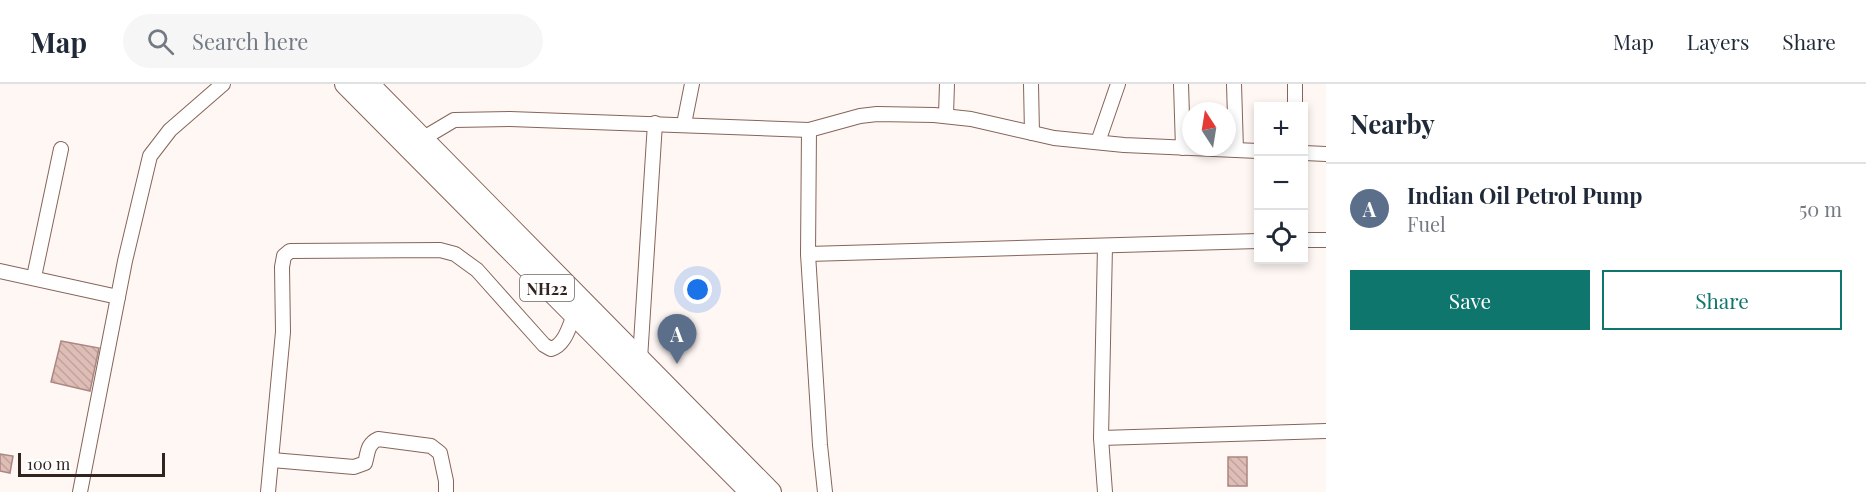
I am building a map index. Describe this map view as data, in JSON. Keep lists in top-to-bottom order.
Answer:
{
  "streets": {
    "highway": ["NH22"]
  },
  "scale_bar": "100 m",
  "north": "top",
  "page": {
    "header": "Map",
    "search": "Search here",
    "nav": ["Map", "Layers", "Share"],
    "heading": "Nearby",
    "map_buttons": ["+", "−"],
    "list": [
      {
        "mark": "A",
        "name": "Indian Oil Petrol Pump",
        "note": "Fuel",
        "value": "50 m"
      }
    ],
    "buttons": ["Save", "Share"],
    "pins": "A",
    "scale": "100 m"
  }
}
